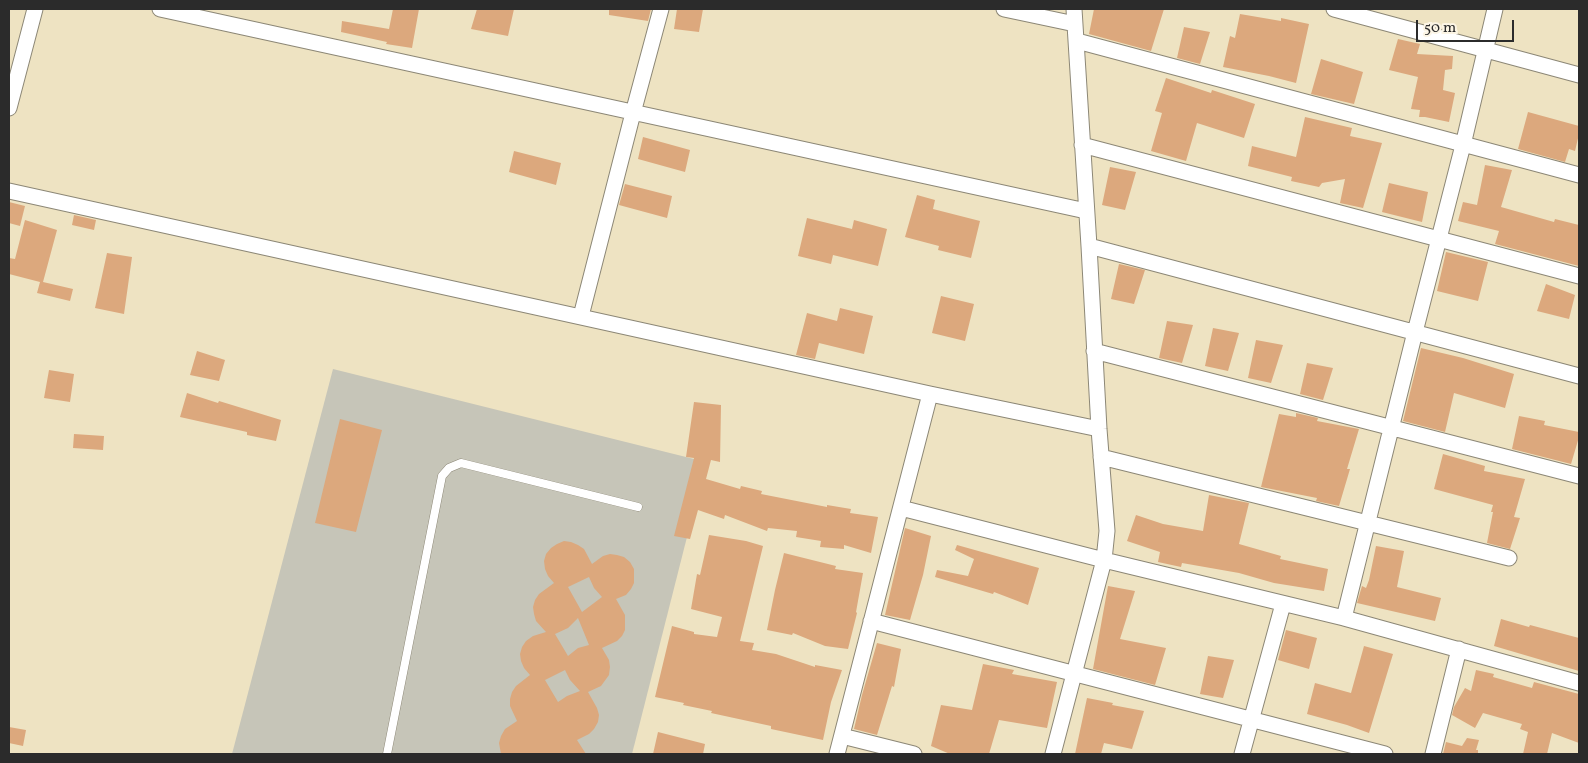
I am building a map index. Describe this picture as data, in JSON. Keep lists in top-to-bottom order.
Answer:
{
  "scale_bar": "50 m"
}
